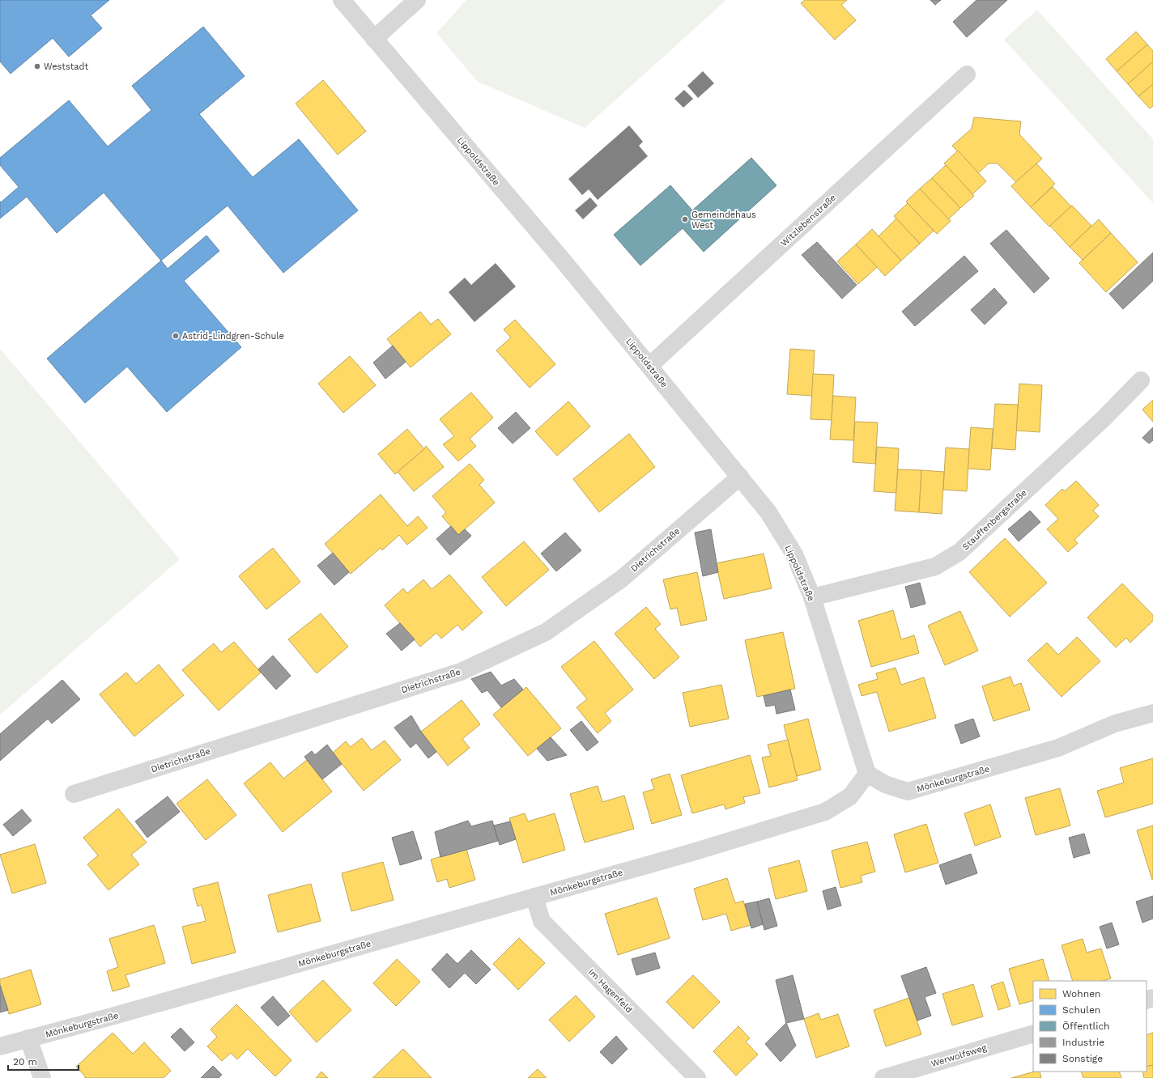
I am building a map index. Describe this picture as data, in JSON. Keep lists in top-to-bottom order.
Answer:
{
  "streets": {
    "street": [
      "Lippoldstraße",
      "Witzlebenstraße",
      "Stauffenbergstraße",
      "Dietrichstraße",
      "Mönkeburgstraße",
      "Im Hagenfeld",
      "Werwolfsweg"
    ]
  },
  "crossings": [
    ["Lippoldstraße", "Witzlebenstraße"],
    ["Lippoldstraße", "Stauffenbergstraße"],
    ["Lippoldstraße", "Dietrichstraße"],
    ["Lippoldstraße", "Mönkeburgstraße"],
    ["Mönkeburgstraße", "Im Hagenfeld"]
  ],
  "places": ["Weststadt", "Gemeindehaus West", "Astrid-Lindgren-Schule"],
  "legend": [
    "Wohnen",
    "Schulen",
    "Öffentlich",
    "Industrie",
    "Sonstige"
  ],
  "scale_bar": "20 m"
}
